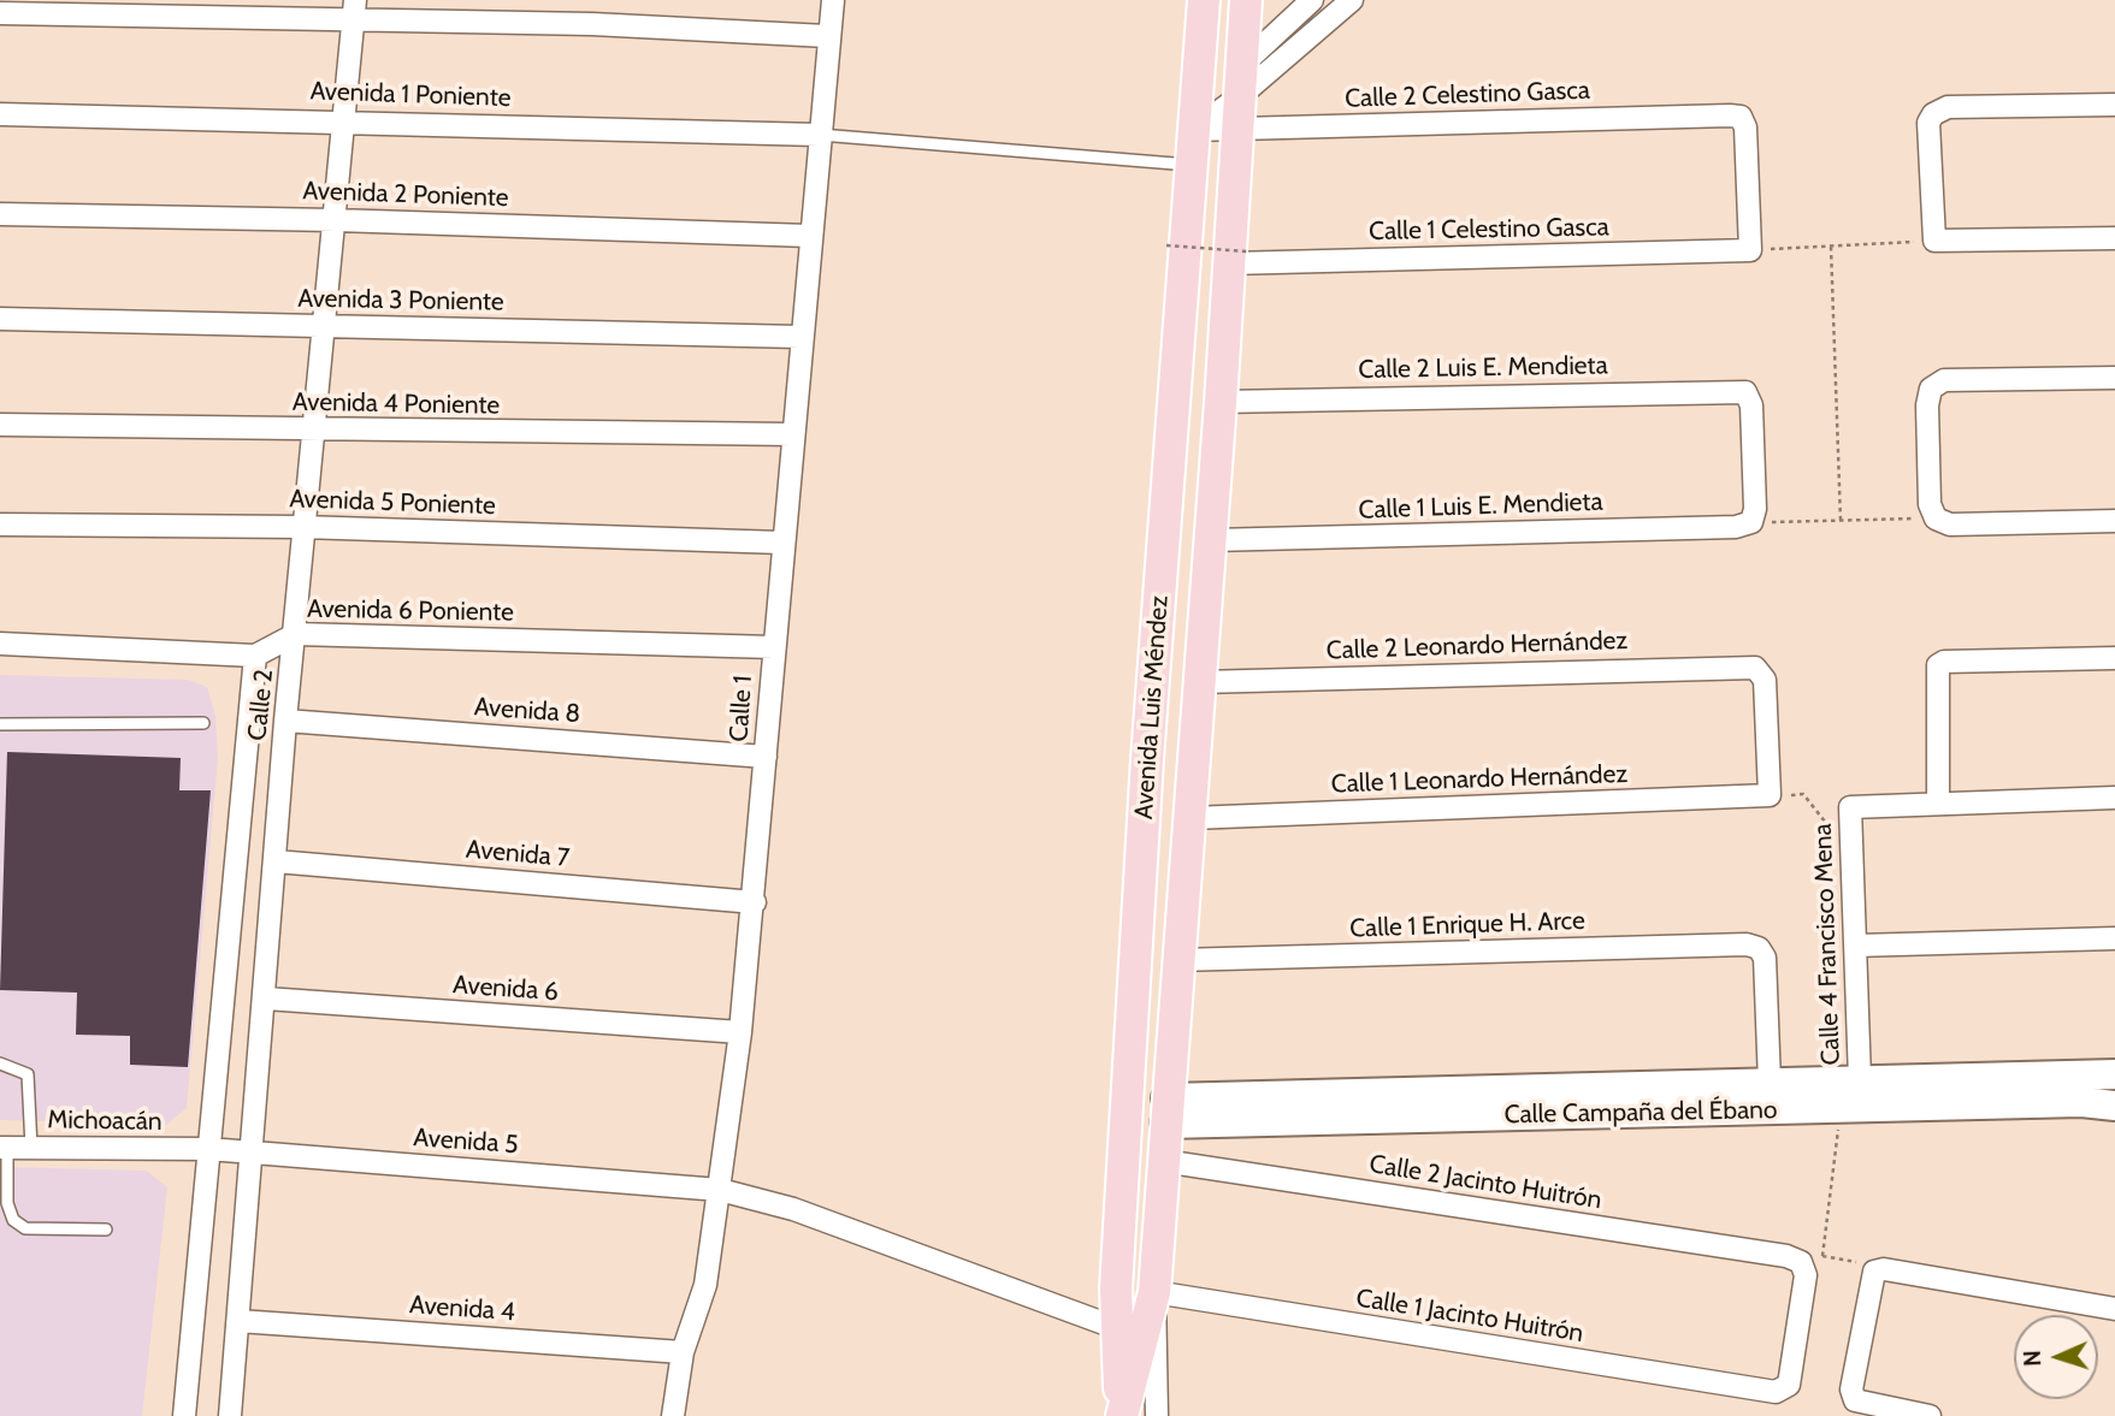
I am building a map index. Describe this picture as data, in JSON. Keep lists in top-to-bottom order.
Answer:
{
  "streets": {
    "main road": ["Avenida Luis Méndez"],
    "street": [
      "Avenida 1 Poniente",
      "Calle 2 Celestino Gasca",
      "Avenida 2 Poniente",
      "Calle 1 Celestino Gasca",
      "Avenida 3 Poniente",
      "Calle 2 Luis E. Mendieta",
      "Avenida 4 Poniente",
      "Avenida 5 Poniente",
      "Calle 1 Luis E. Mendieta",
      "Avenida 6 Poniente",
      "Calle 2 Leonardo Hernández",
      "Calle 2",
      "Calle 1",
      "Avenida 8",
      "Calle 1 Leonardo Hernández",
      "Avenida 7",
      "Calle 1 Enrique H. Arce",
      "Calle 4 Francisco Mena",
      "Avenida 6",
      "Calle Campaña del Ébano",
      "Michoacán",
      "Avenida 5",
      "Calle 2 Jacinto Huitrón",
      "Avenida 4",
      "Calle 1 Jacinto Huitrón"
    ]
  },
  "crossings": [
    ["Avenida 1 Poniente", "Calle 2"],
    ["Avenida 1 Poniente", "Calle 1"],
    ["Calle 2 Celestino Gasca", "Calle 1 Celestino Gasca"],
    ["Calle 2 Celestino Gasca", "Avenida Luis Méndez"],
    ["Avenida 2 Poniente", "Calle 2"],
    ["Avenida 2 Poniente", "Calle 1"],
    ["Calle 1 Celestino Gasca", "Avenida Luis Méndez"],
    ["Avenida 3 Poniente", "Calle 2"],
    ["Avenida 3 Poniente", "Calle 1"],
    ["Calle 2 Luis E. Mendieta", "Calle 1 Luis E. Mendieta"],
    ["Calle 2 Luis E. Mendieta", "Avenida Luis Méndez"],
    ["Avenida 4 Poniente", "Calle 2"],
    ["Avenida 4 Poniente", "Calle 1"],
    ["Avenida 5 Poniente", "Calle 2"],
    ["Avenida 5 Poniente", "Calle 1"],
    ["Calle 1 Luis E. Mendieta", "Avenida Luis Méndez"],
    ["Avenida 6 Poniente", "Calle 2"],
    ["Avenida 6 Poniente", "Calle 1"],
    ["Calle 2 Leonardo Hernández", "Avenida Luis Méndez"],
    ["Calle 2 Leonardo Hernández", "Calle 1 Leonardo Hernández"],
    ["Calle 2", "Avenida 8"],
    ["Calle 2", "Avenida 7"],
    ["Calle 2", "Avenida 6"],
    ["Calle 2", "Michoacán"],
    ["Calle 2", "Avenida 5"],
    ["Calle 2", "Avenida 4"],
    ["Avenida Luis Méndez", "Calle 1 Leonardo Hernández"],
    ["Avenida Luis Méndez", "Calle 1 Enrique H. Arce"],
    ["Avenida Luis Méndez", "Calle Campaña del Ébano"],
    ["Avenida Luis Méndez", "Avenida 5"],
    ["Avenida Luis Méndez", "Calle 2 Jacinto Huitrón"],
    ["Avenida Luis Méndez", "Calle 1 Jacinto Huitrón"],
    ["Calle 1", "Avenida 8"],
    ["Calle 1", "Avenida 7"],
    ["Calle 1", "Avenida 6"],
    ["Calle 1", "Avenida 5"],
    ["Calle 1", "Avenida 4"],
    ["Calle 1 Enrique H. Arce", "Calle Campaña del Ébano"],
    ["Calle 4 Francisco Mena", "Calle Campaña del Ébano"],
    ["Michoacán", "Avenida 5"],
    ["Calle 2 Jacinto Huitrón", "Calle 1 Jacinto Huitrón"]
  ],
  "north": "left"
}
